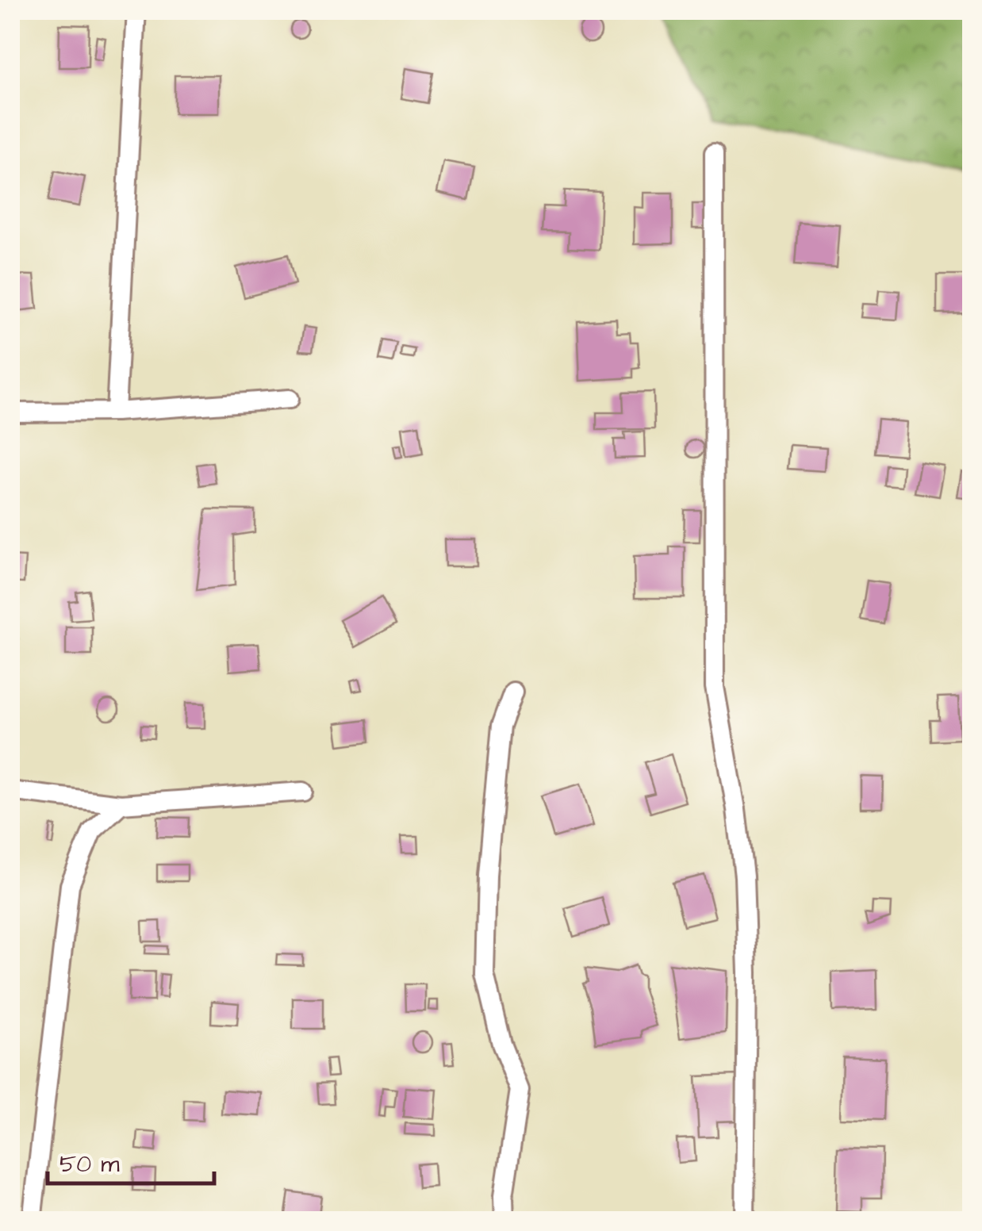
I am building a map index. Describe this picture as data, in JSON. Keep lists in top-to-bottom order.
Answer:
{
  "scale_bar": "50 m"
}
